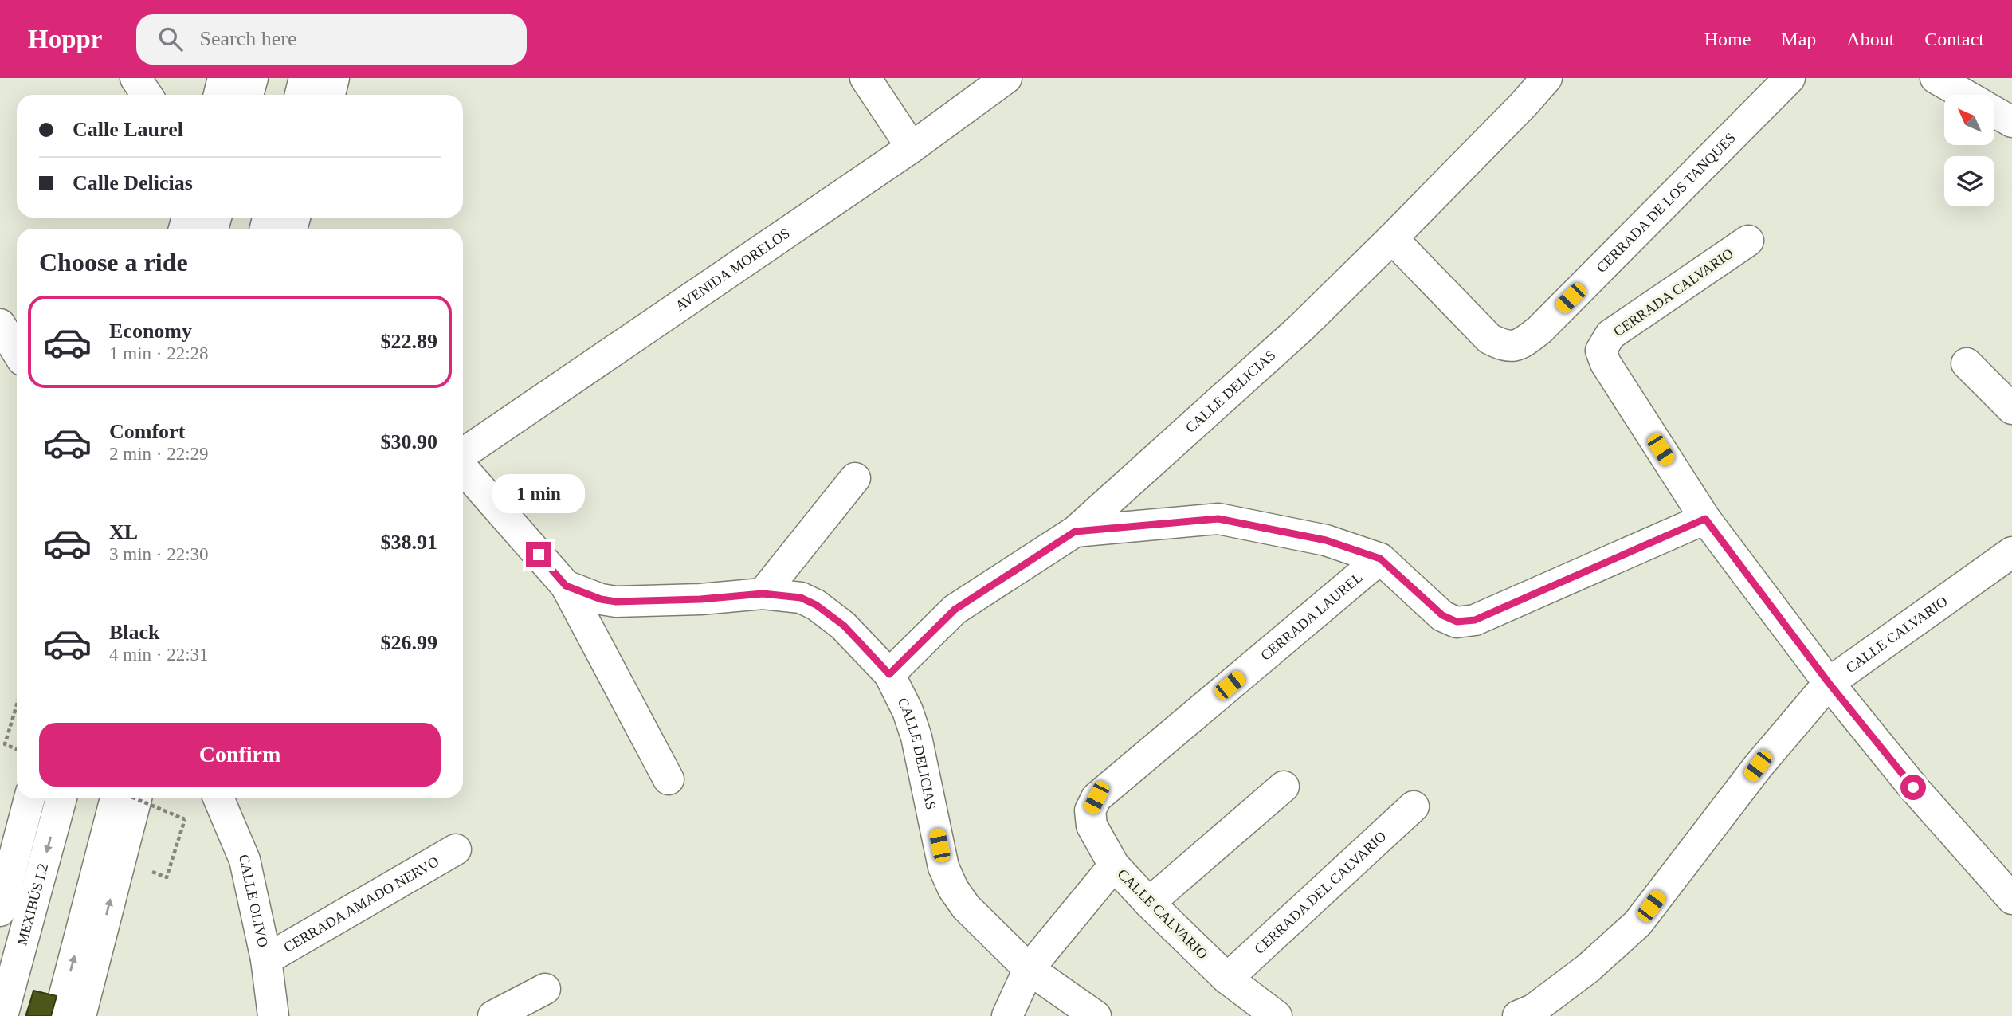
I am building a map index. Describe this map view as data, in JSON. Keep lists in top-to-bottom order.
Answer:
{
  "streets": {
    "street": [
      "CERRADA DE LOS TANQUES",
      "AVENIDA MORELOS",
      "CERRADA CALVARIO",
      "CALLE DELICIAS",
      "CERRADA LAUREL",
      "CALLE CALVARIO",
      "CERRADA DEL CALVARIO",
      "CALLE OLIVO",
      "MEXIBÚS L2",
      "CERRADA AMADO NERVO"
    ]
  },
  "crossings": [
    ["CERRADA DE LOS TANQUES", "CALLE DELICIAS"],
    ["CALLE DELICIAS", "CALLE CALVARIO"],
    ["CERRADA LAUREL", "CALLE CALVARIO"],
    ["CALLE CALVARIO", "CERRADA DEL CALVARIO"],
    ["CALLE OLIVO", "CERRADA AMADO NERVO"]
  ],
  "north": "top left",
  "page": {
    "header": "Hoppr",
    "search": "Search here",
    "nav": [
      "Home",
      "Map",
      "About",
      "Contact"
    ],
    "banner": ["Calle Laurel", "Calle Delicias"],
    "heading": "Choose a ride",
    "list": [
      {
        "name": "Economy",
        "note": "1 min · 22:28",
        "value": "$22.89"
      },
      {
        "name": "Comfort",
        "note": "2 min · 22:29",
        "value": "$30.90"
      },
      {
        "name": "XL",
        "note": "3 min · 22:30",
        "value": "$38.91"
      },
      {
        "name": "Black",
        "note": "4 min · 22:31",
        "value": "$26.99"
      }
    ],
    "bubble": "1 min",
    "buttons": "Confirm"
  }
}
